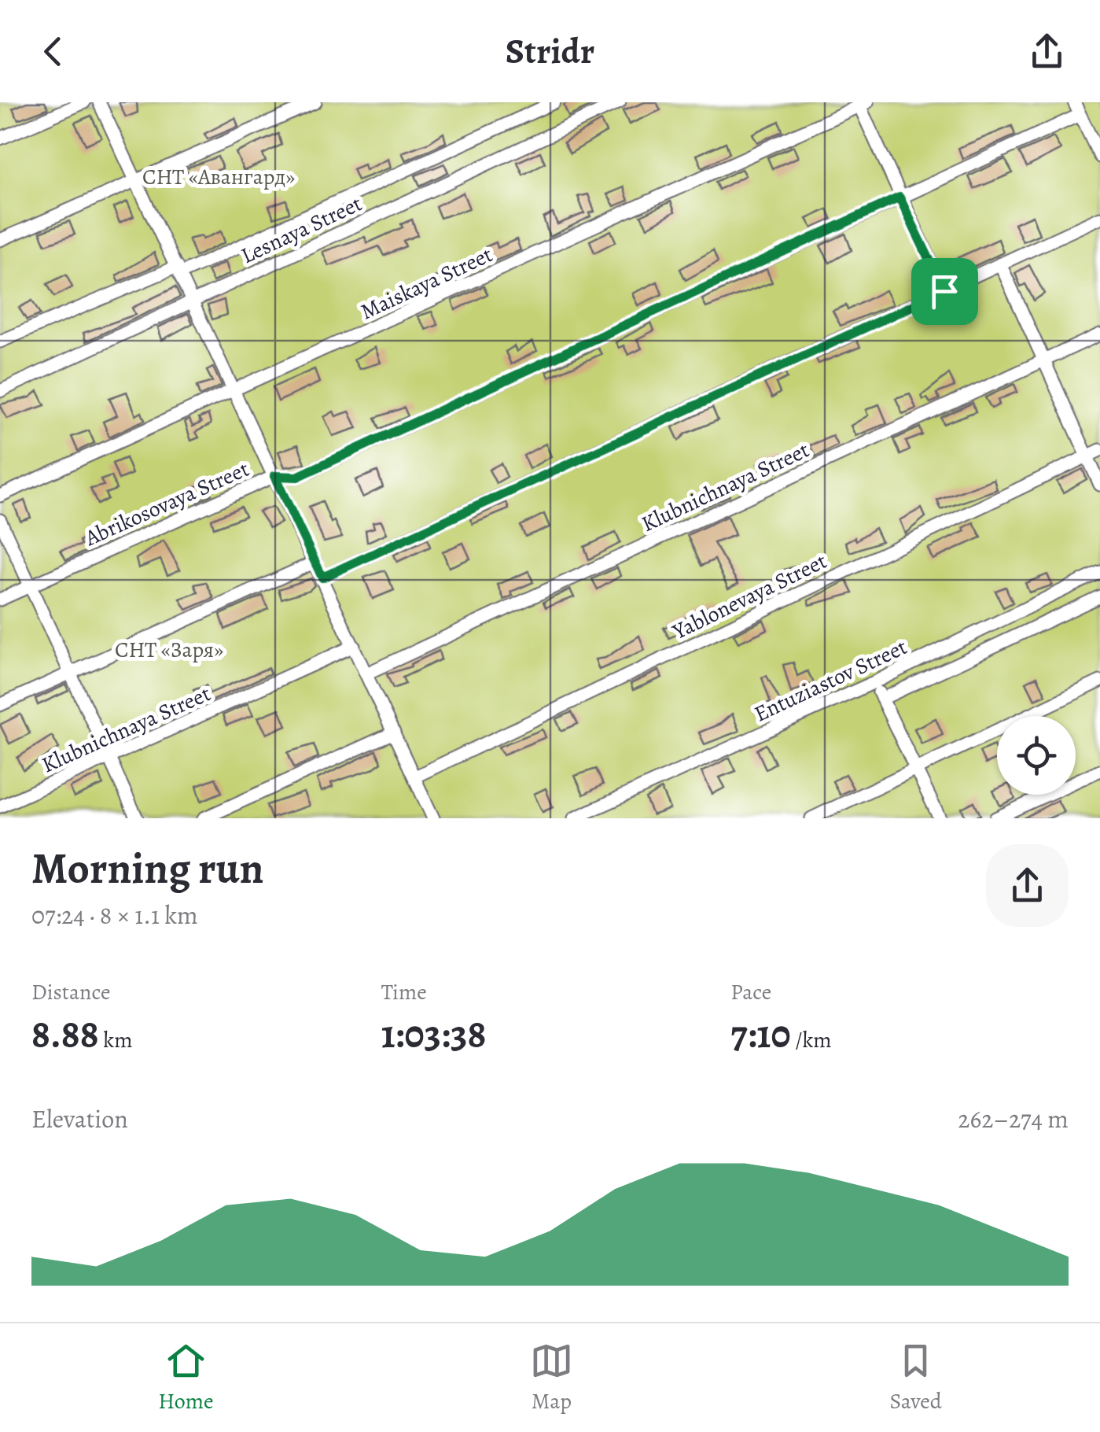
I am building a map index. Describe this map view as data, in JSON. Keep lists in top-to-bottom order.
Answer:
{
  "streets": {
    "street": [
      "Lesnaya Street",
      "Maiskaya Street",
      "Klubnichnaya Street",
      "Abrikosovaya Street",
      "Yablonevaya Street",
      "Entuziastov Street"
    ]
  },
  "parks": ["СНТ «Авангард»", "СНТ «Заря»"],
  "page": {
    "header": "Stridr",
    "heading": ["Morning run", "07:24 · 8 × 1.1 km"],
    "stats": [
      ["Distance", "8.88 km"],
      ["Time", "1:03:38"],
      ["Pace", "7:10 /km"]
    ],
    "chart": ["Elevation", "262–274 m"],
    "tabs": ["Home", "Map", "Saved"]
  }
}
